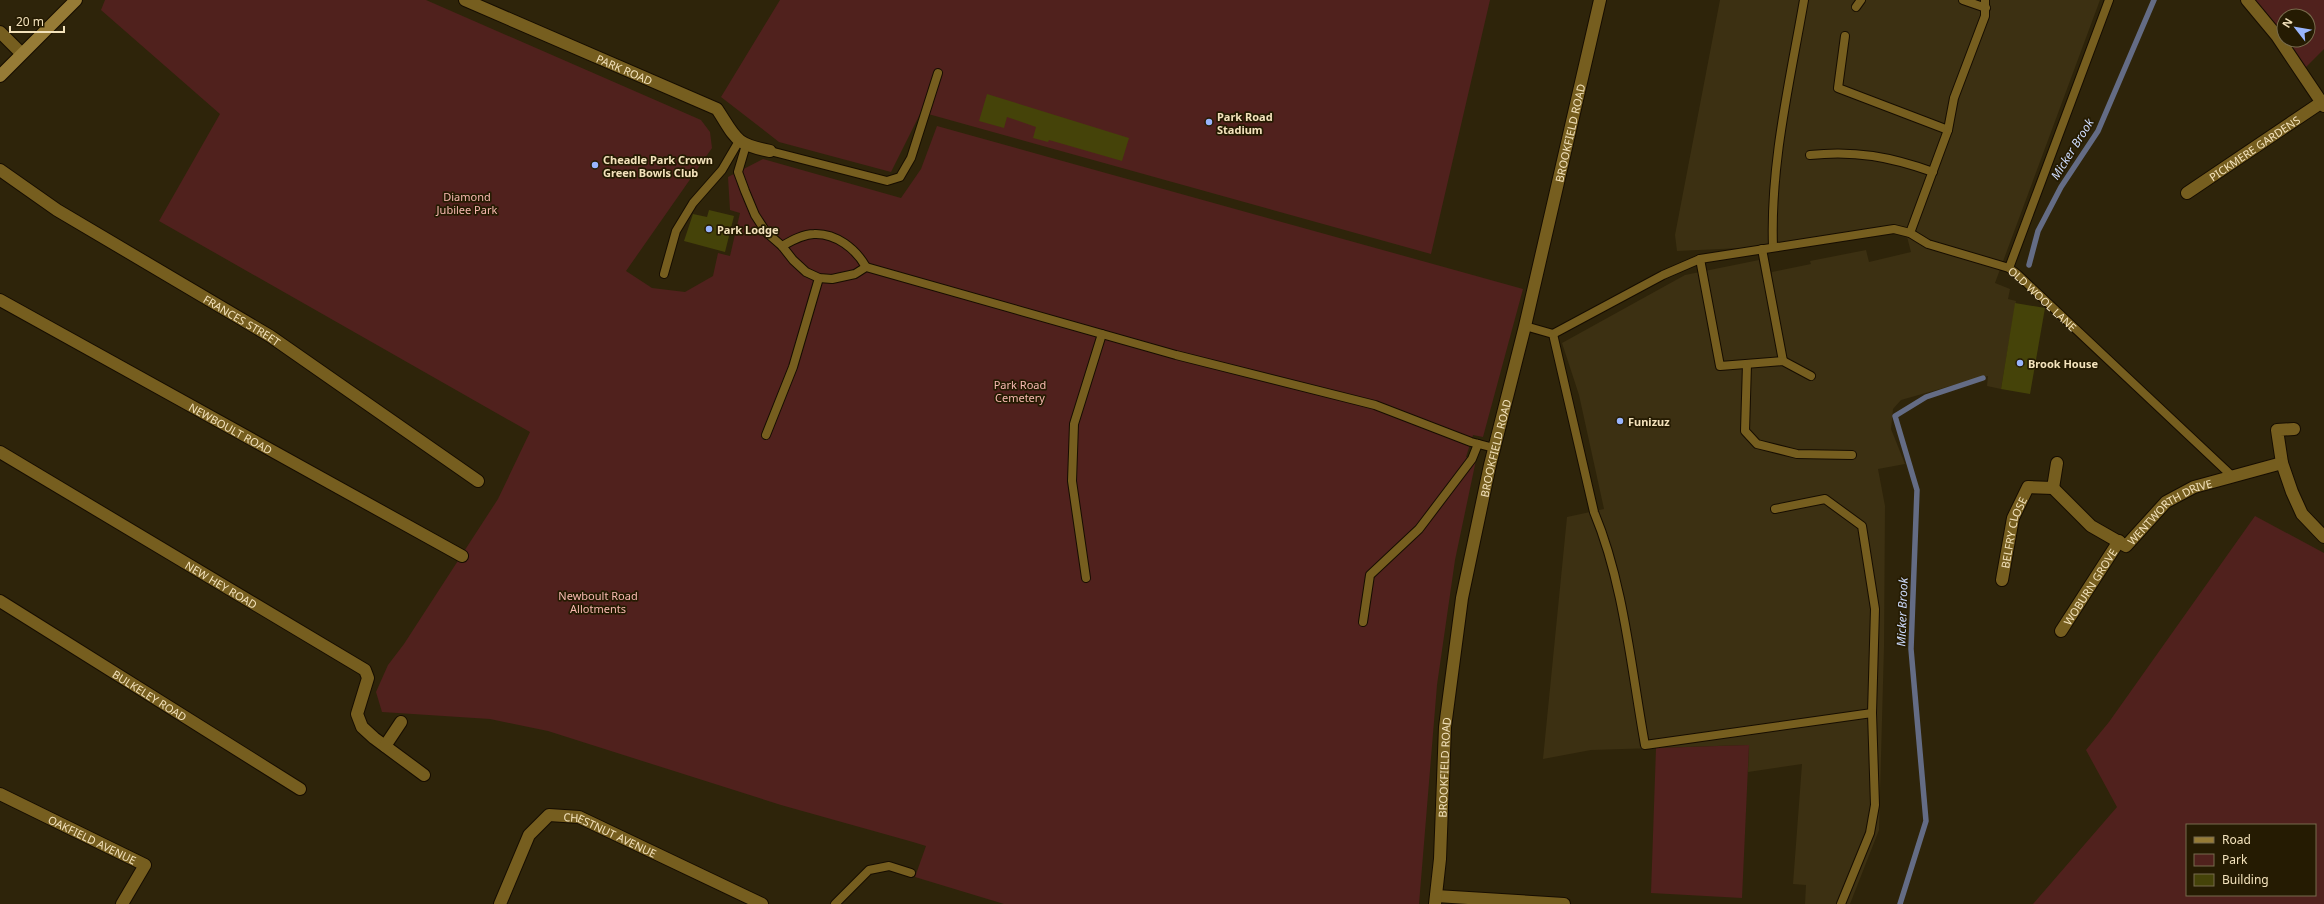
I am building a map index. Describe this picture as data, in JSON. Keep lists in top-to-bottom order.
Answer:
{
  "streets": {
    "street": [
      "PARK ROAD",
      "BROOKFIELD ROAD",
      "PICKMERE GARDENS",
      "FRANCES STREET",
      "NEWBOULT ROAD",
      "WENTWORTH DRIVE",
      "BELFRY CLOSE",
      "NEW HEY ROAD",
      "WOBURN GROVE",
      "BULKELEY ROAD",
      "CHESTNUT AVENUE",
      "OAKFIELD AVENUE"
    ],
    "lane": ["OLD WOOL LANE"]
  },
  "crossings": [
    ["OLD WOOL LANE", "WENTWORTH DRIVE"],
    ["WENTWORTH DRIVE", "BELFRY CLOSE"],
    ["WENTWORTH DRIVE", "WOBURN GROVE"]
  ],
  "water": ["Micker Brook"],
  "parks": ["Diamond Jubilee Park", "Park Road Cemetery", "Newboult Road Allotments"],
  "places": [
    "Park Road Stadium",
    "Cheadle Park Crown Green Bowls Club",
    "Park Lodge",
    "Brook House",
    "Funizuz"
  ],
  "legend": ["Road", "Park", "Building"],
  "scale_bar": "20 m",
  "north": "top left"
}
